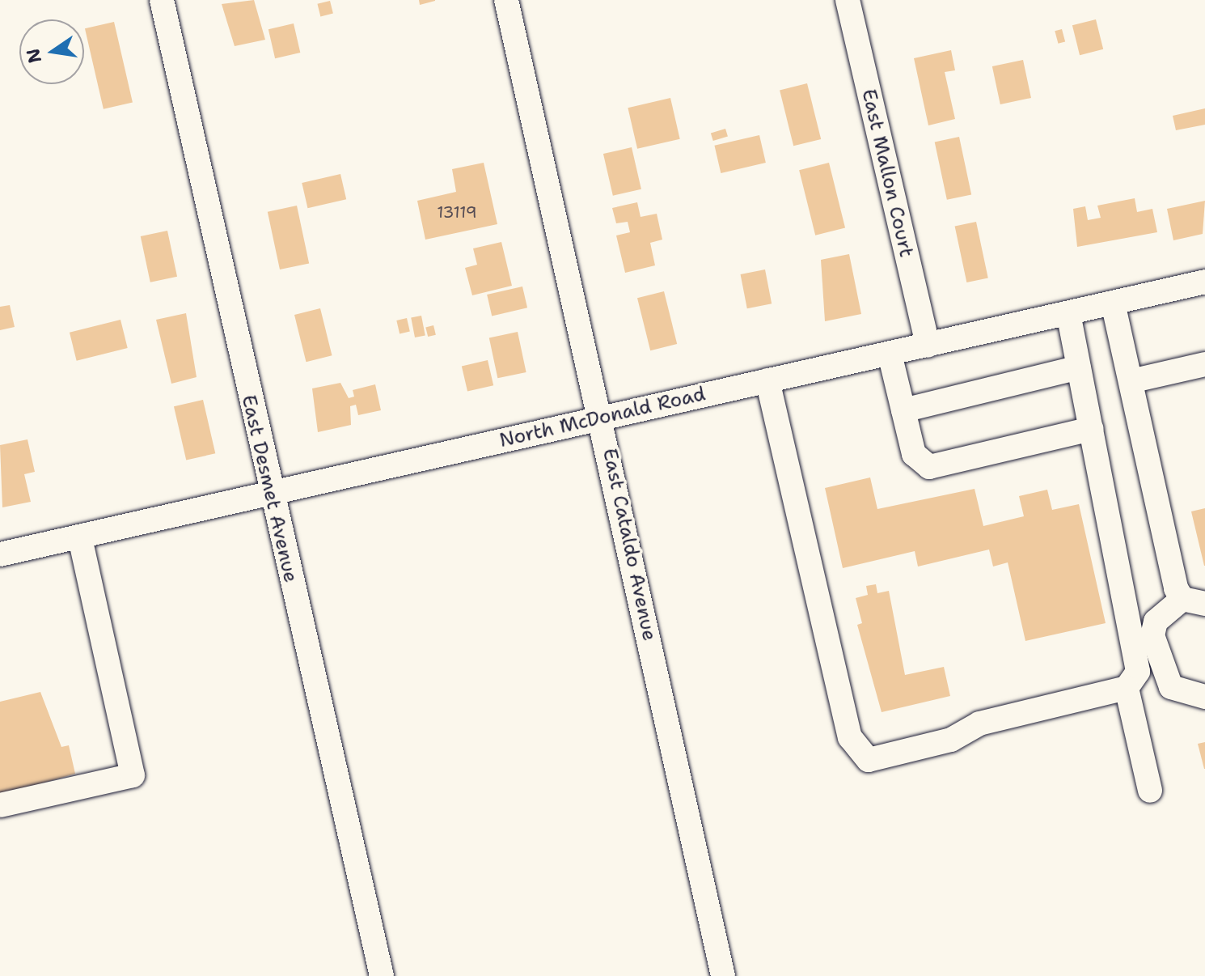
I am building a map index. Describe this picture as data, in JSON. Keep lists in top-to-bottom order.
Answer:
{
  "streets": {
    "street": [
      "East Mallon Court",
      "North McDonald Road",
      "East Desmet Avenue",
      "East Cataldo Avenue"
    ]
  },
  "crossings": [
    ["East Mallon Court", "North McDonald Road"],
    ["North McDonald Road", "East Desmet Avenue"],
    ["North McDonald Road", "East Cataldo Avenue"]
  ],
  "house_numbers": ["13119"],
  "north": "left"
}
